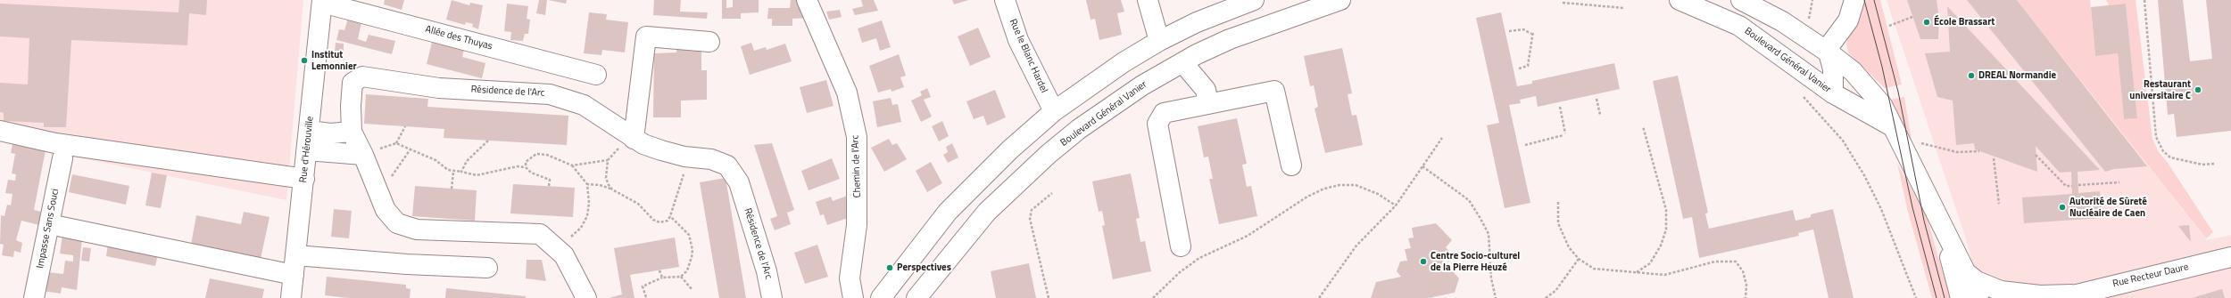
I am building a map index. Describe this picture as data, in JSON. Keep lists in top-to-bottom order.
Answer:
{
  "streets": {
    "street": [
      "Allée des Thuyas",
      "Rue le Blanc Hardel",
      "Boulevard Général Vanier",
      "Résidence de l'Arc",
      "Rue d'Hérouville",
      "Chemin de l'Arc",
      "Impasse Sans Souci",
      "Rue Recteur Daure"
    ]
  },
  "crossings": [
    ["Allée des Thuyas", "Rue d'Hérouville"]
  ],
  "places": [
    "École Brassart",
    "Institut Lemonnier",
    "DREAL Normandie",
    "Restaurant universitaire C",
    "Autorité de Sûreté Nucléaire de Caen",
    "Centre Socio-culturel de la Pierre Heuzé",
    "Perspectives"
  ]
}
